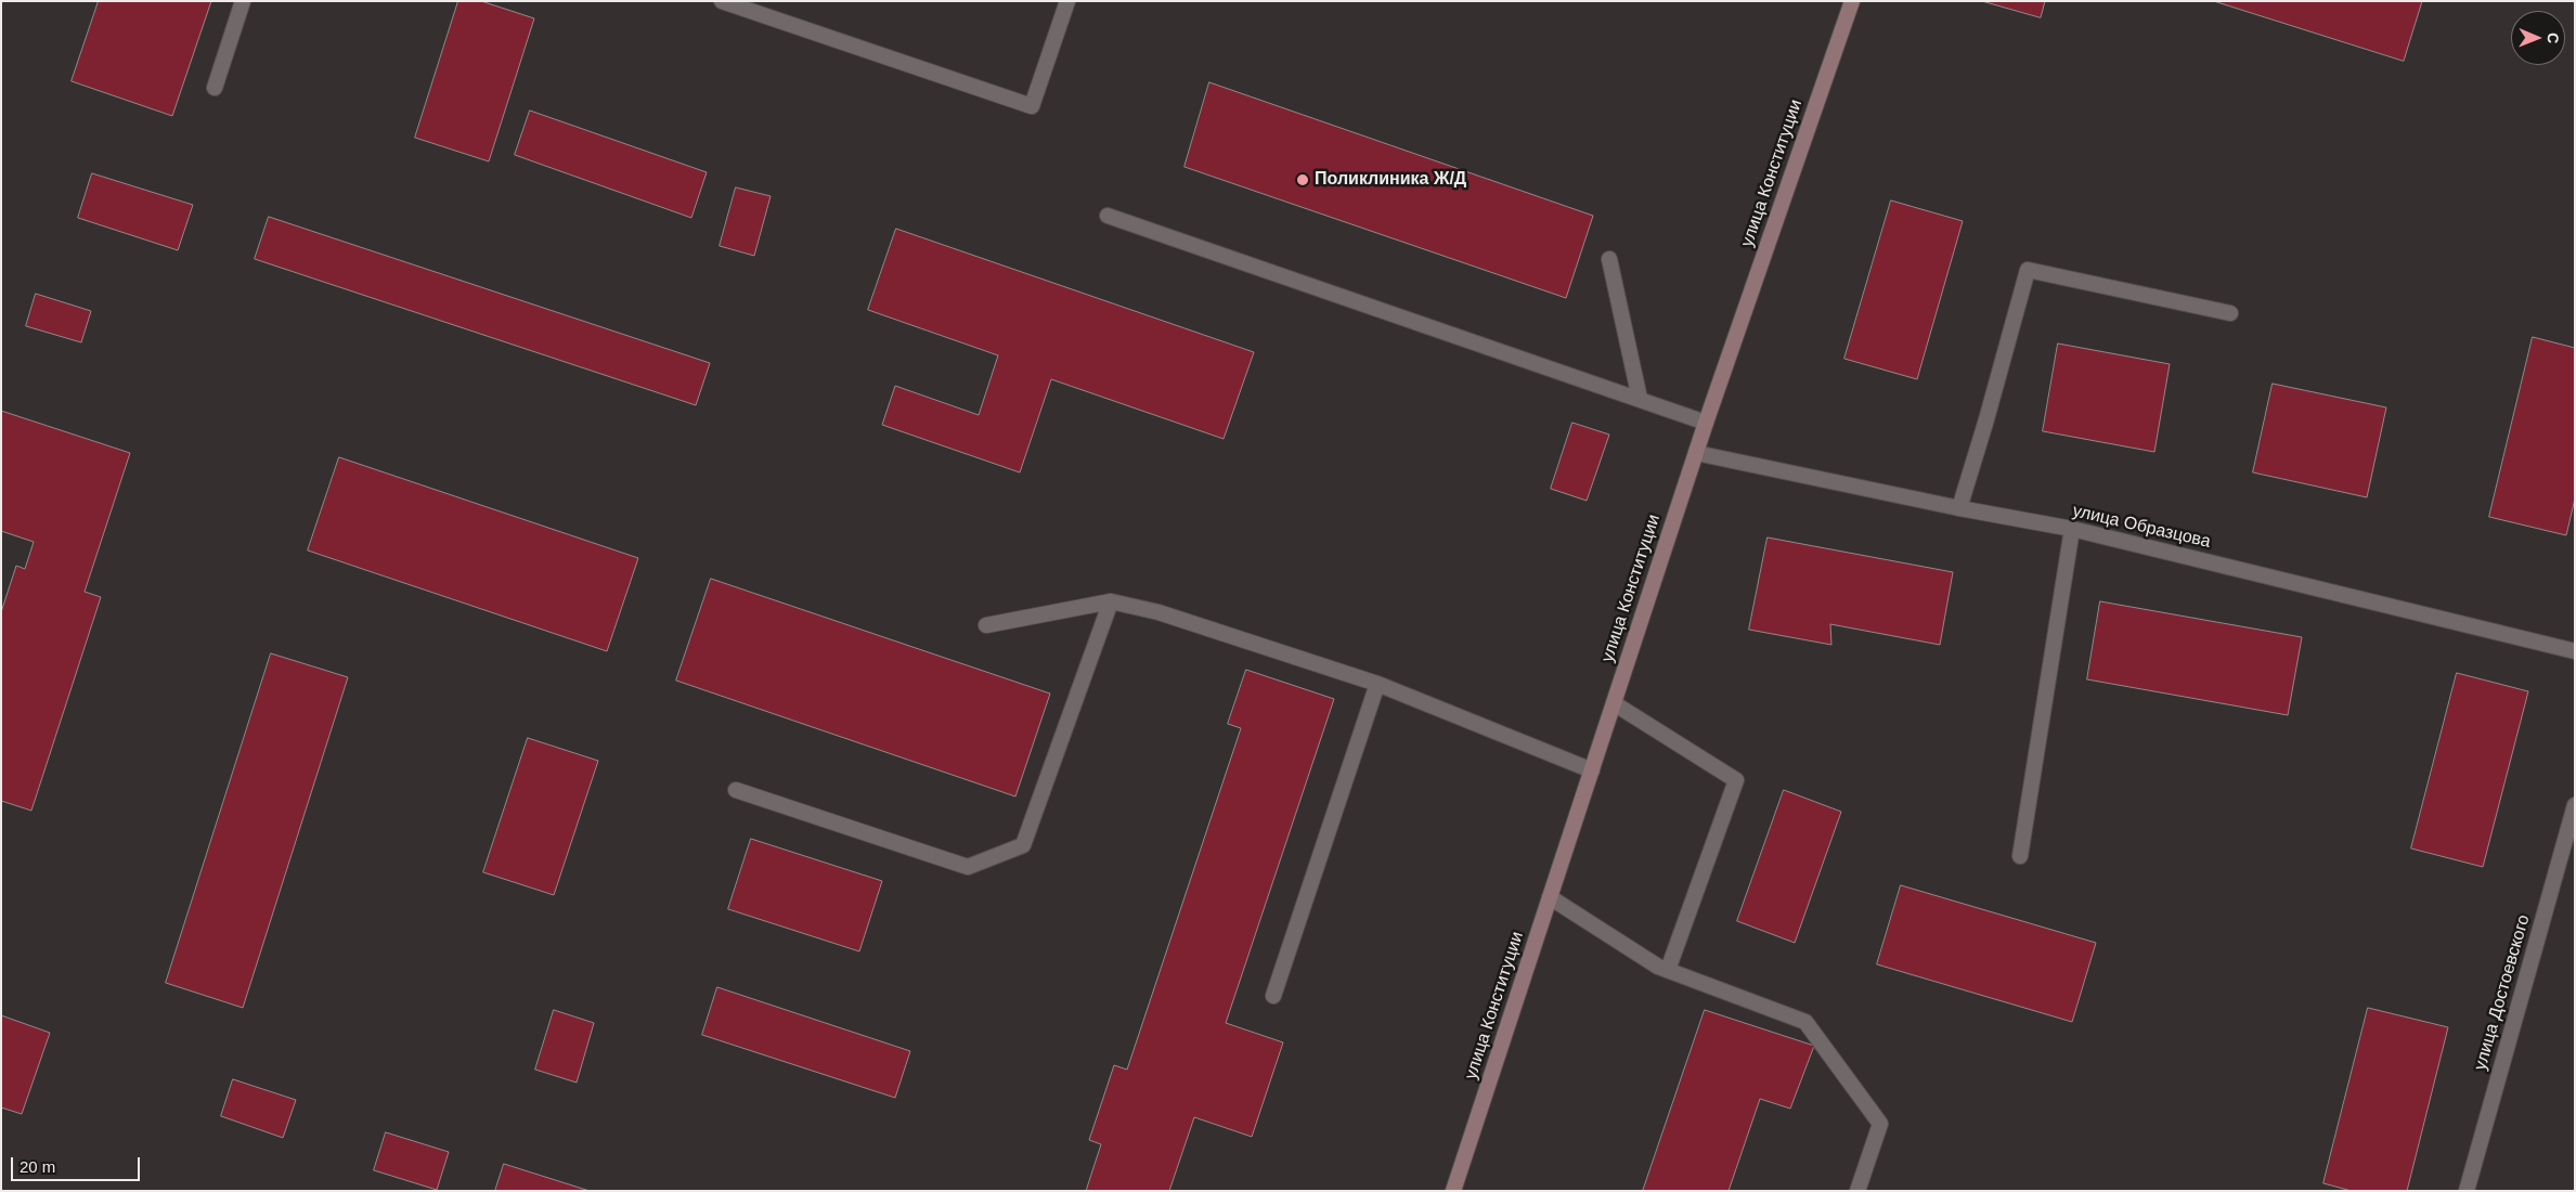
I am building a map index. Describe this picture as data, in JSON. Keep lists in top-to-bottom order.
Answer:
{
  "streets": {
    "main road": ["улица Конституции"],
    "street": ["улица Образцова", "улица Достоевского"]
  },
  "crossings": [
    ["улица Конституции", "улица Образцова"]
  ],
  "places": ["Поликлиника Ж/Д"],
  "scale_bar": "20 m",
  "north": "right"
}
